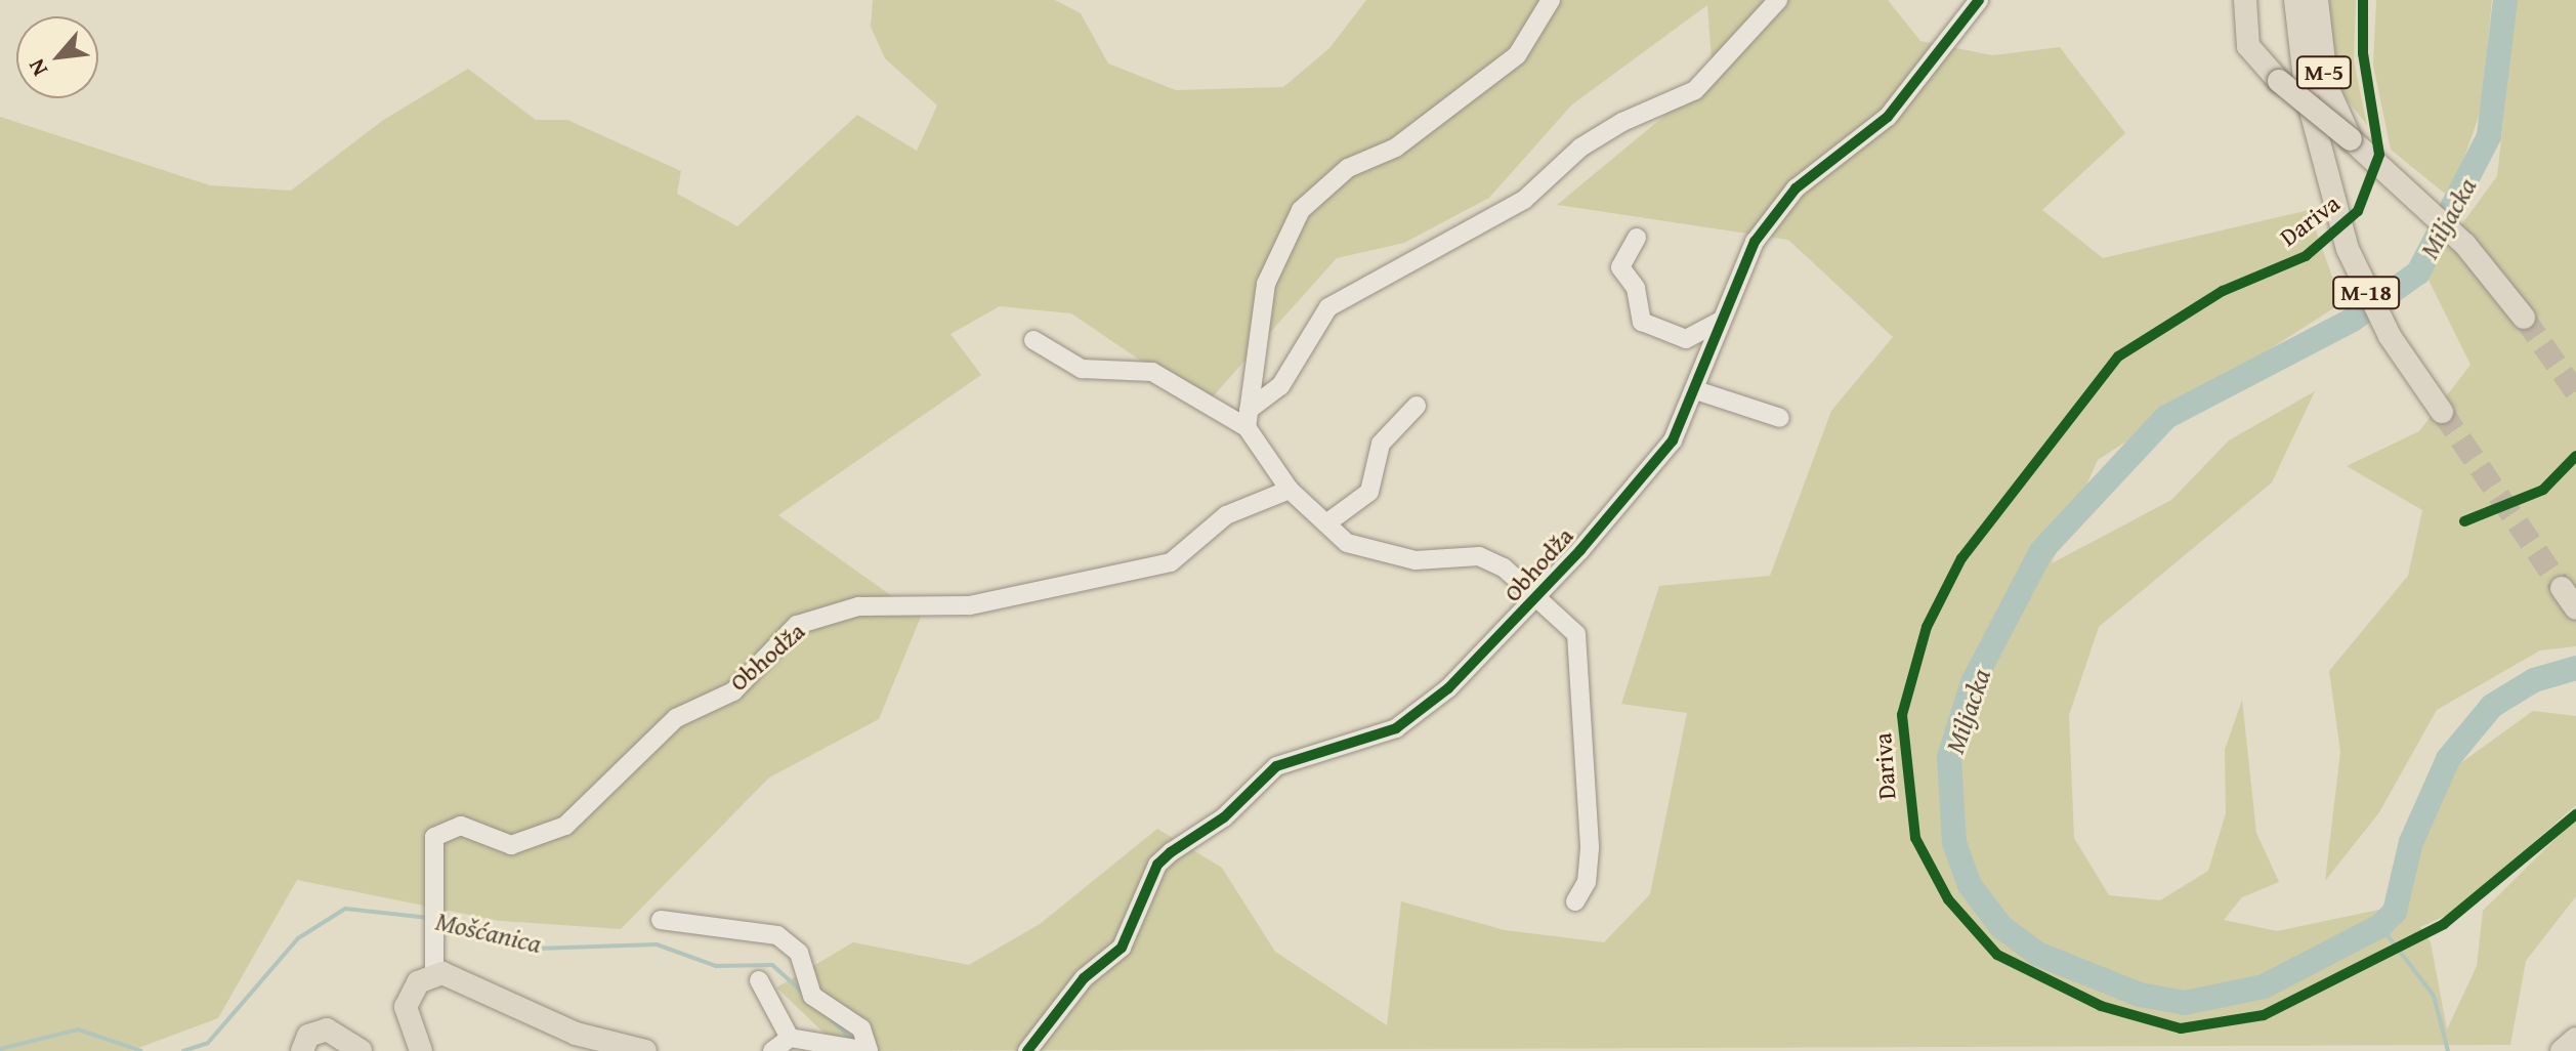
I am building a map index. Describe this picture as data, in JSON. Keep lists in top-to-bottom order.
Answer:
{
  "streets": {
    "main road": ["M-5", "M-18"],
    "street": ["Obhodža"],
    "cycle path": ["Dariva"]
  },
  "water": ["Miljacka", "Mošćanica"],
  "north": "bottom left"
}
